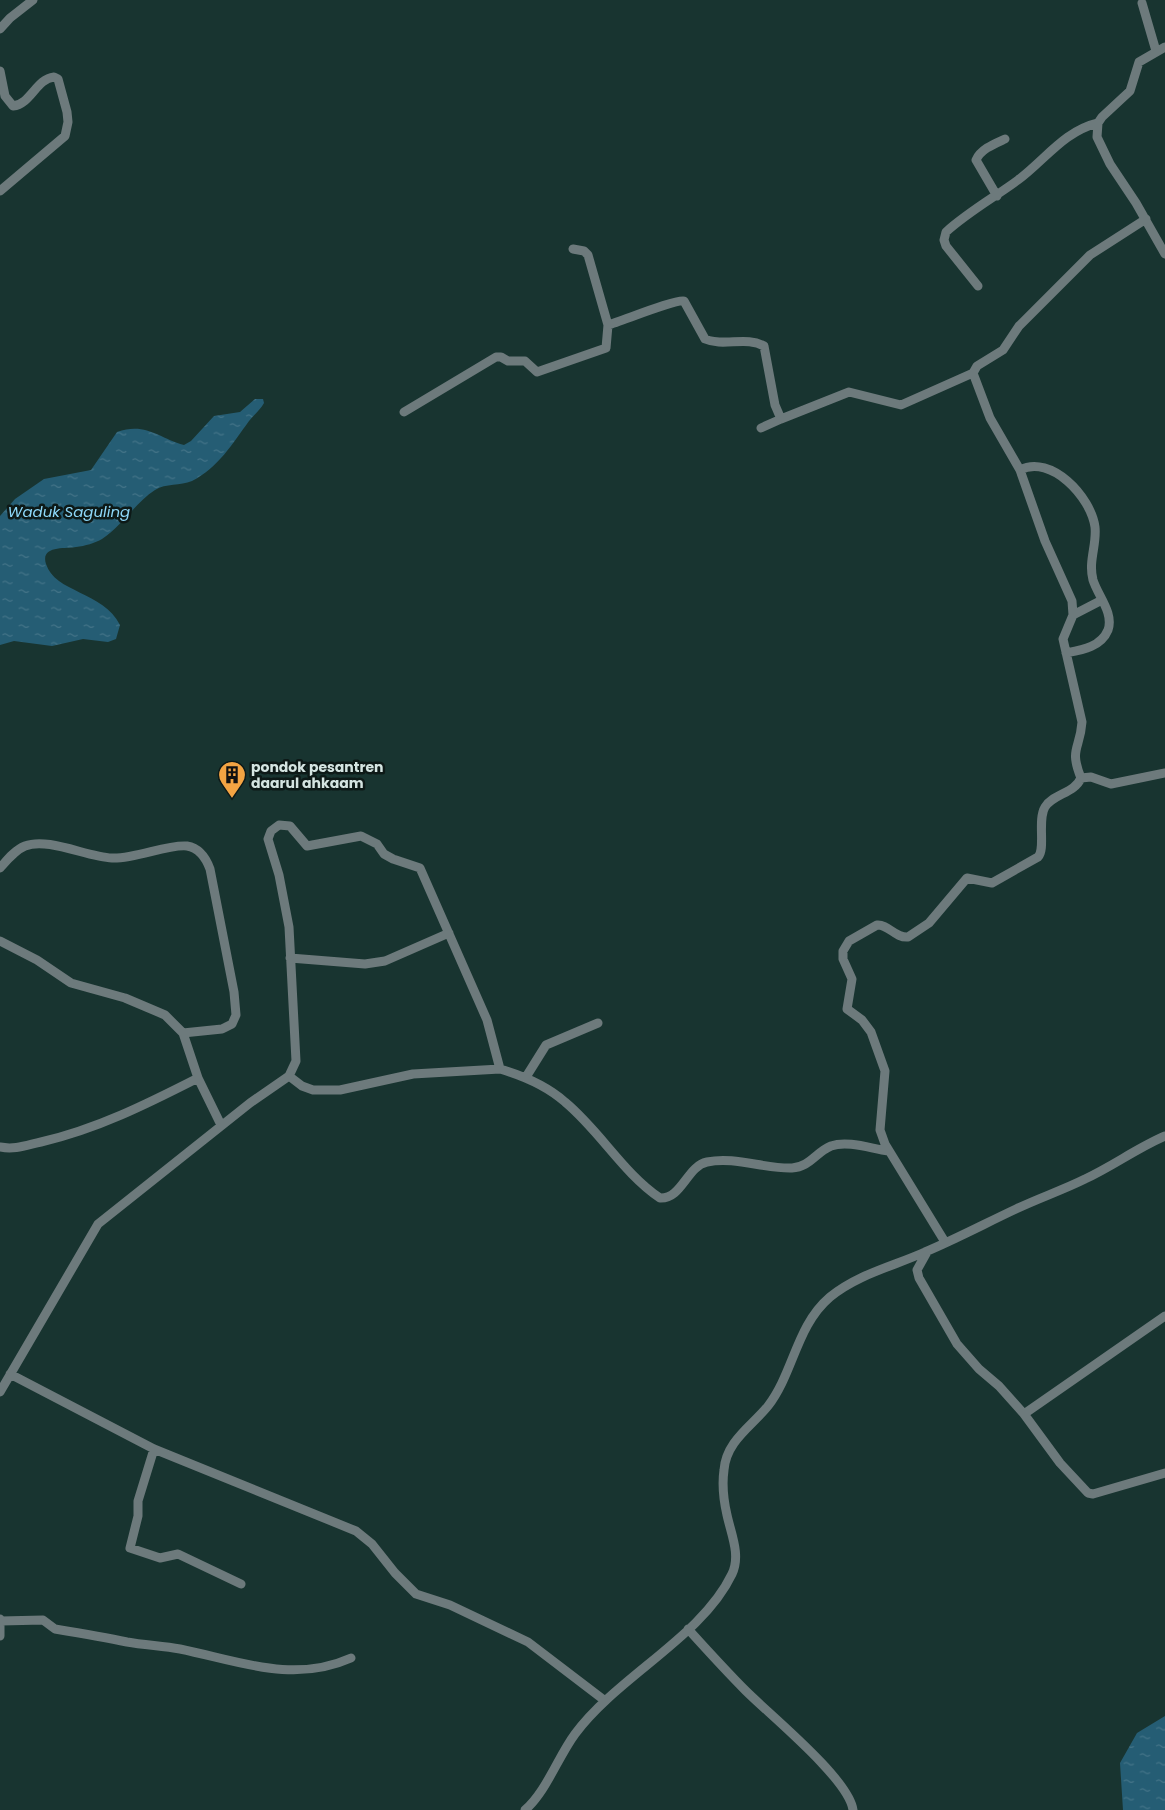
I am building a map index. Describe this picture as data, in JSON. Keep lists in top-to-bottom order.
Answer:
{
  "water": ["Waduk Saguling"],
  "places": {
    "building": ["pondok pesantren daarul ahkaam"]
  }
}
